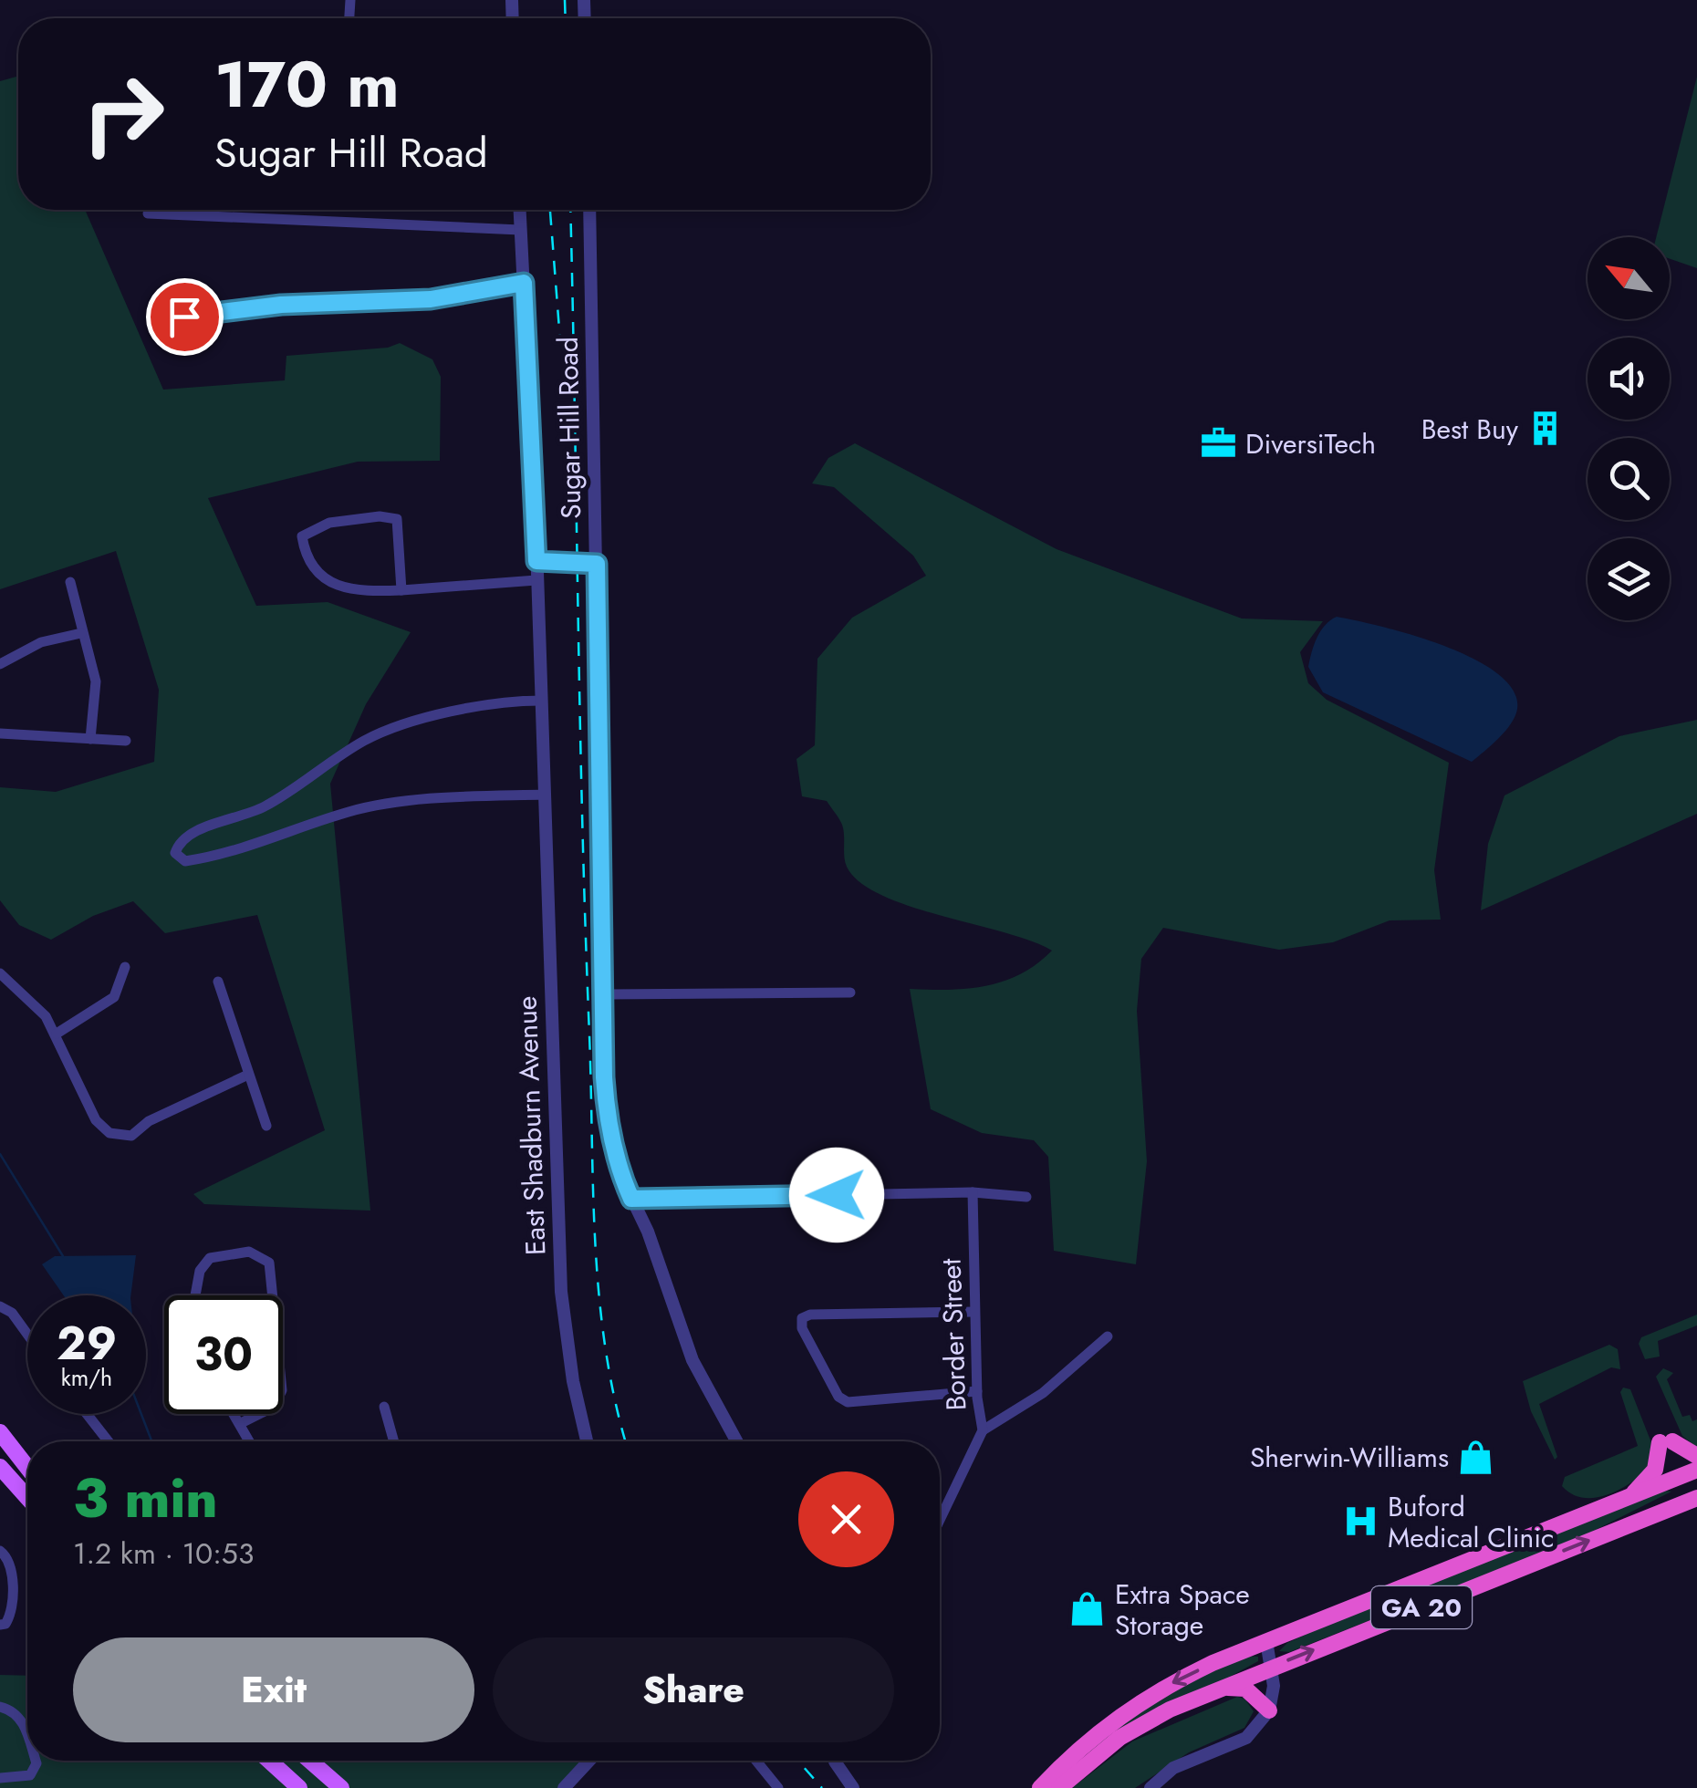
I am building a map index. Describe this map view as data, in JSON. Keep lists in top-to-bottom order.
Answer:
{
  "streets": {
    "highway": ["GA 20"],
    "street": ["Sugar Hill Road", "East Shadburn Avenue", "Border Street"]
  },
  "places": {
    "building": ["Best Buy"],
    "office": ["DiversiTech"],
    "shop": ["Sherwin-Williams", "Extra Space Storage"],
    "hospital": ["Buford Medical Clinic"]
  },
  "north": "top left",
  "page": {
    "turn": ["170 m", "Sugar Hill Road"],
    "speed": "29 km/h",
    "limit": "30",
    "heading": ["3 min", "1.2 km · 10:53"],
    "buttons": ["Exit", "Share"]
  }
}
